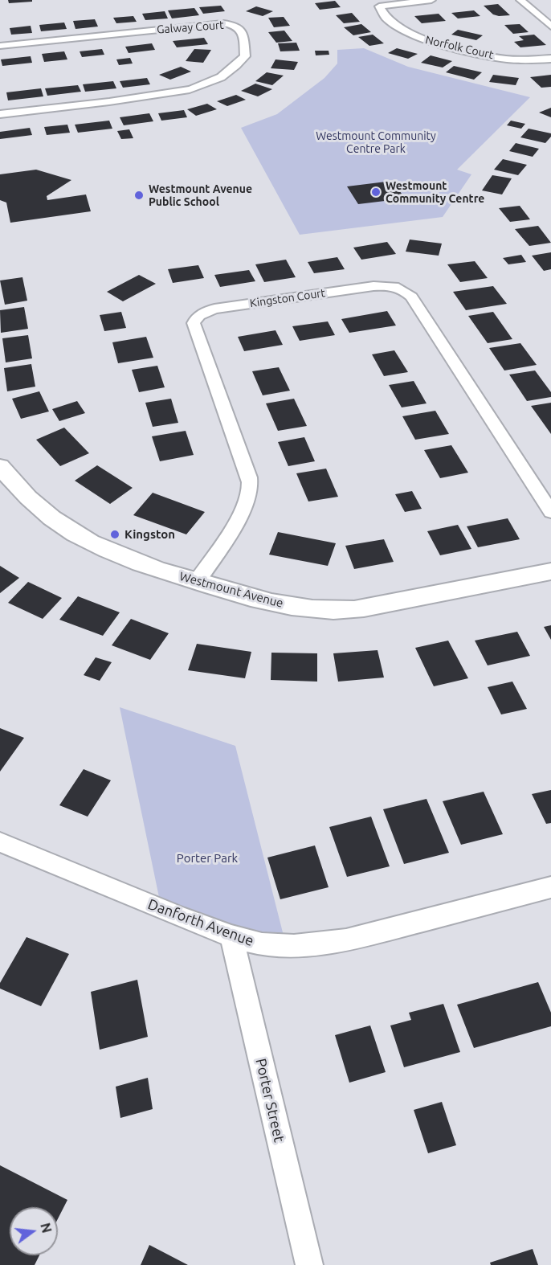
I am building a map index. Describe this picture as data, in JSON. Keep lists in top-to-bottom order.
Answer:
{
  "streets": {
    "street": [
      "Galway Court",
      "Norfolk Court",
      "Kingston Court",
      "Westmount Avenue",
      "Danforth Avenue",
      "Porter Street"
    ]
  },
  "crossings": [
    ["Kingston Court", "Westmount Avenue"],
    ["Danforth Avenue", "Porter Street"]
  ],
  "parks": ["Westmount Community Centre Park", "Porter Park"],
  "places": ["Westmount Community Centre", "Westmount Avenue Public School", "Kingston"],
  "north": "right"
}
